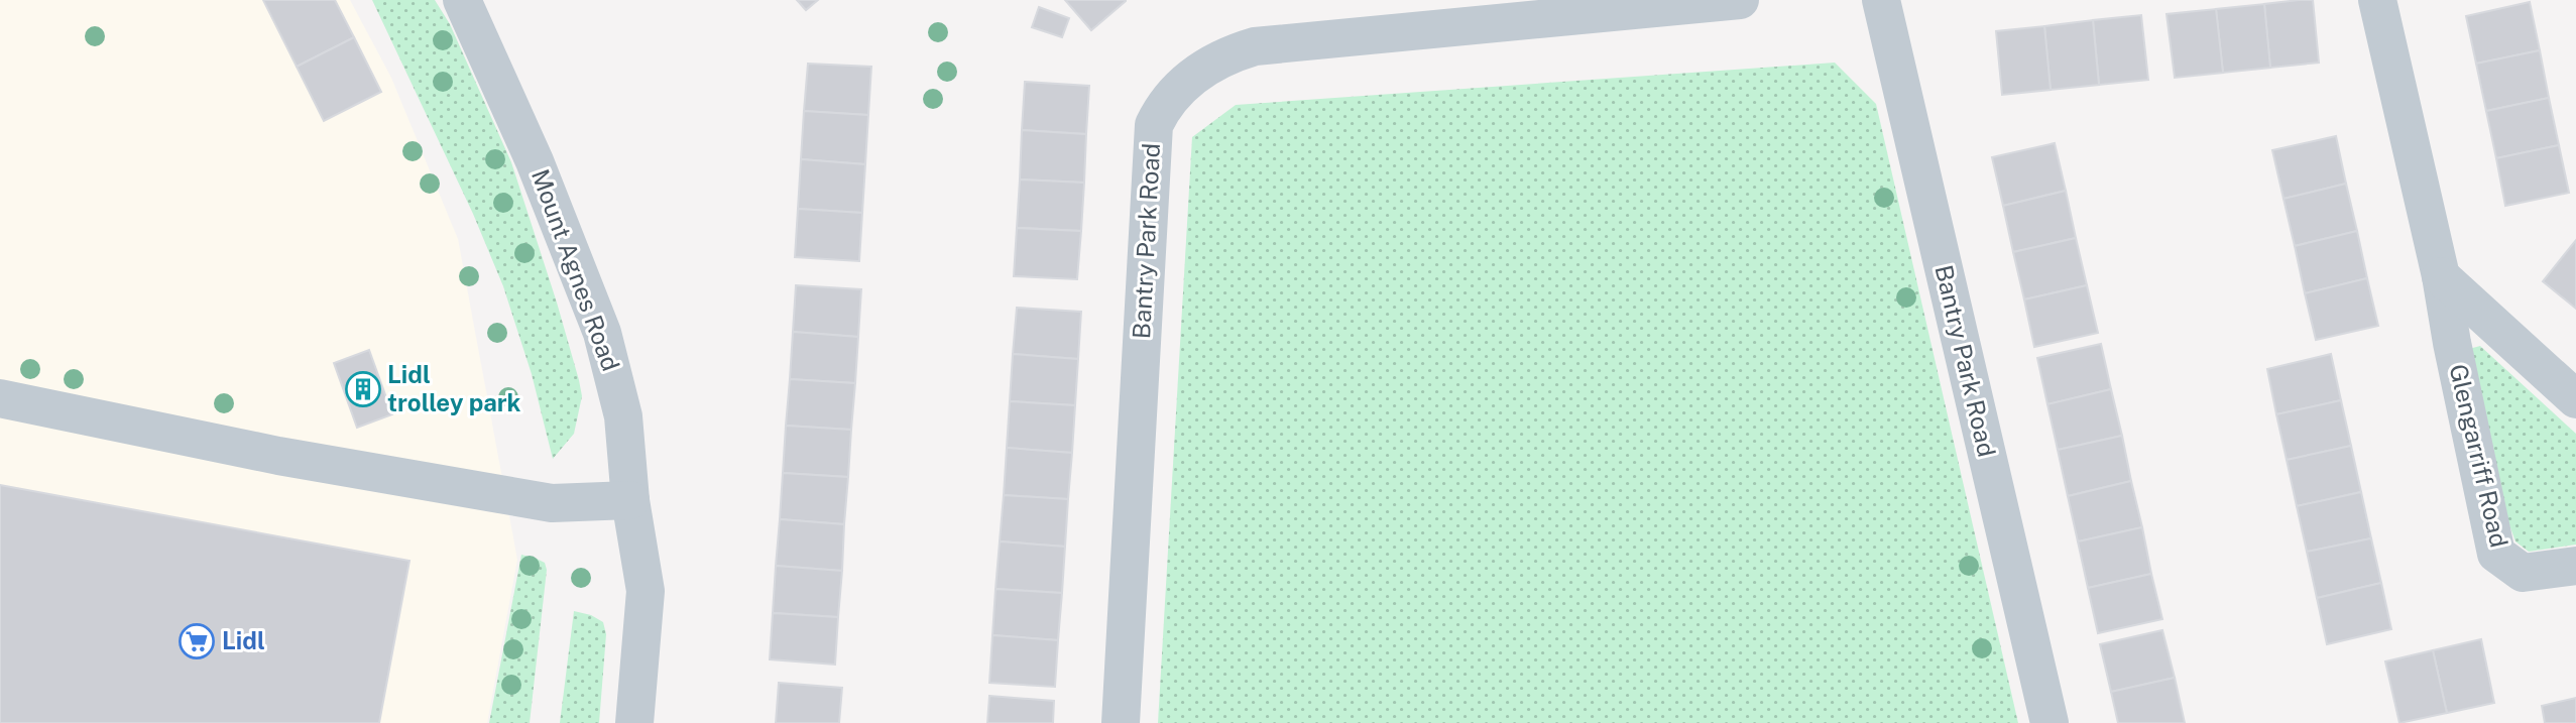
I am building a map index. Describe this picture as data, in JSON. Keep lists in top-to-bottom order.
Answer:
{
  "streets": {
    "street": ["Bantry Park Road", "Mount Agnes Road", "Glengarriff Road"]
  },
  "places": {
    "building": ["Lidl trolley park"],
    "supermarket": ["Lidl"]
  }
}
